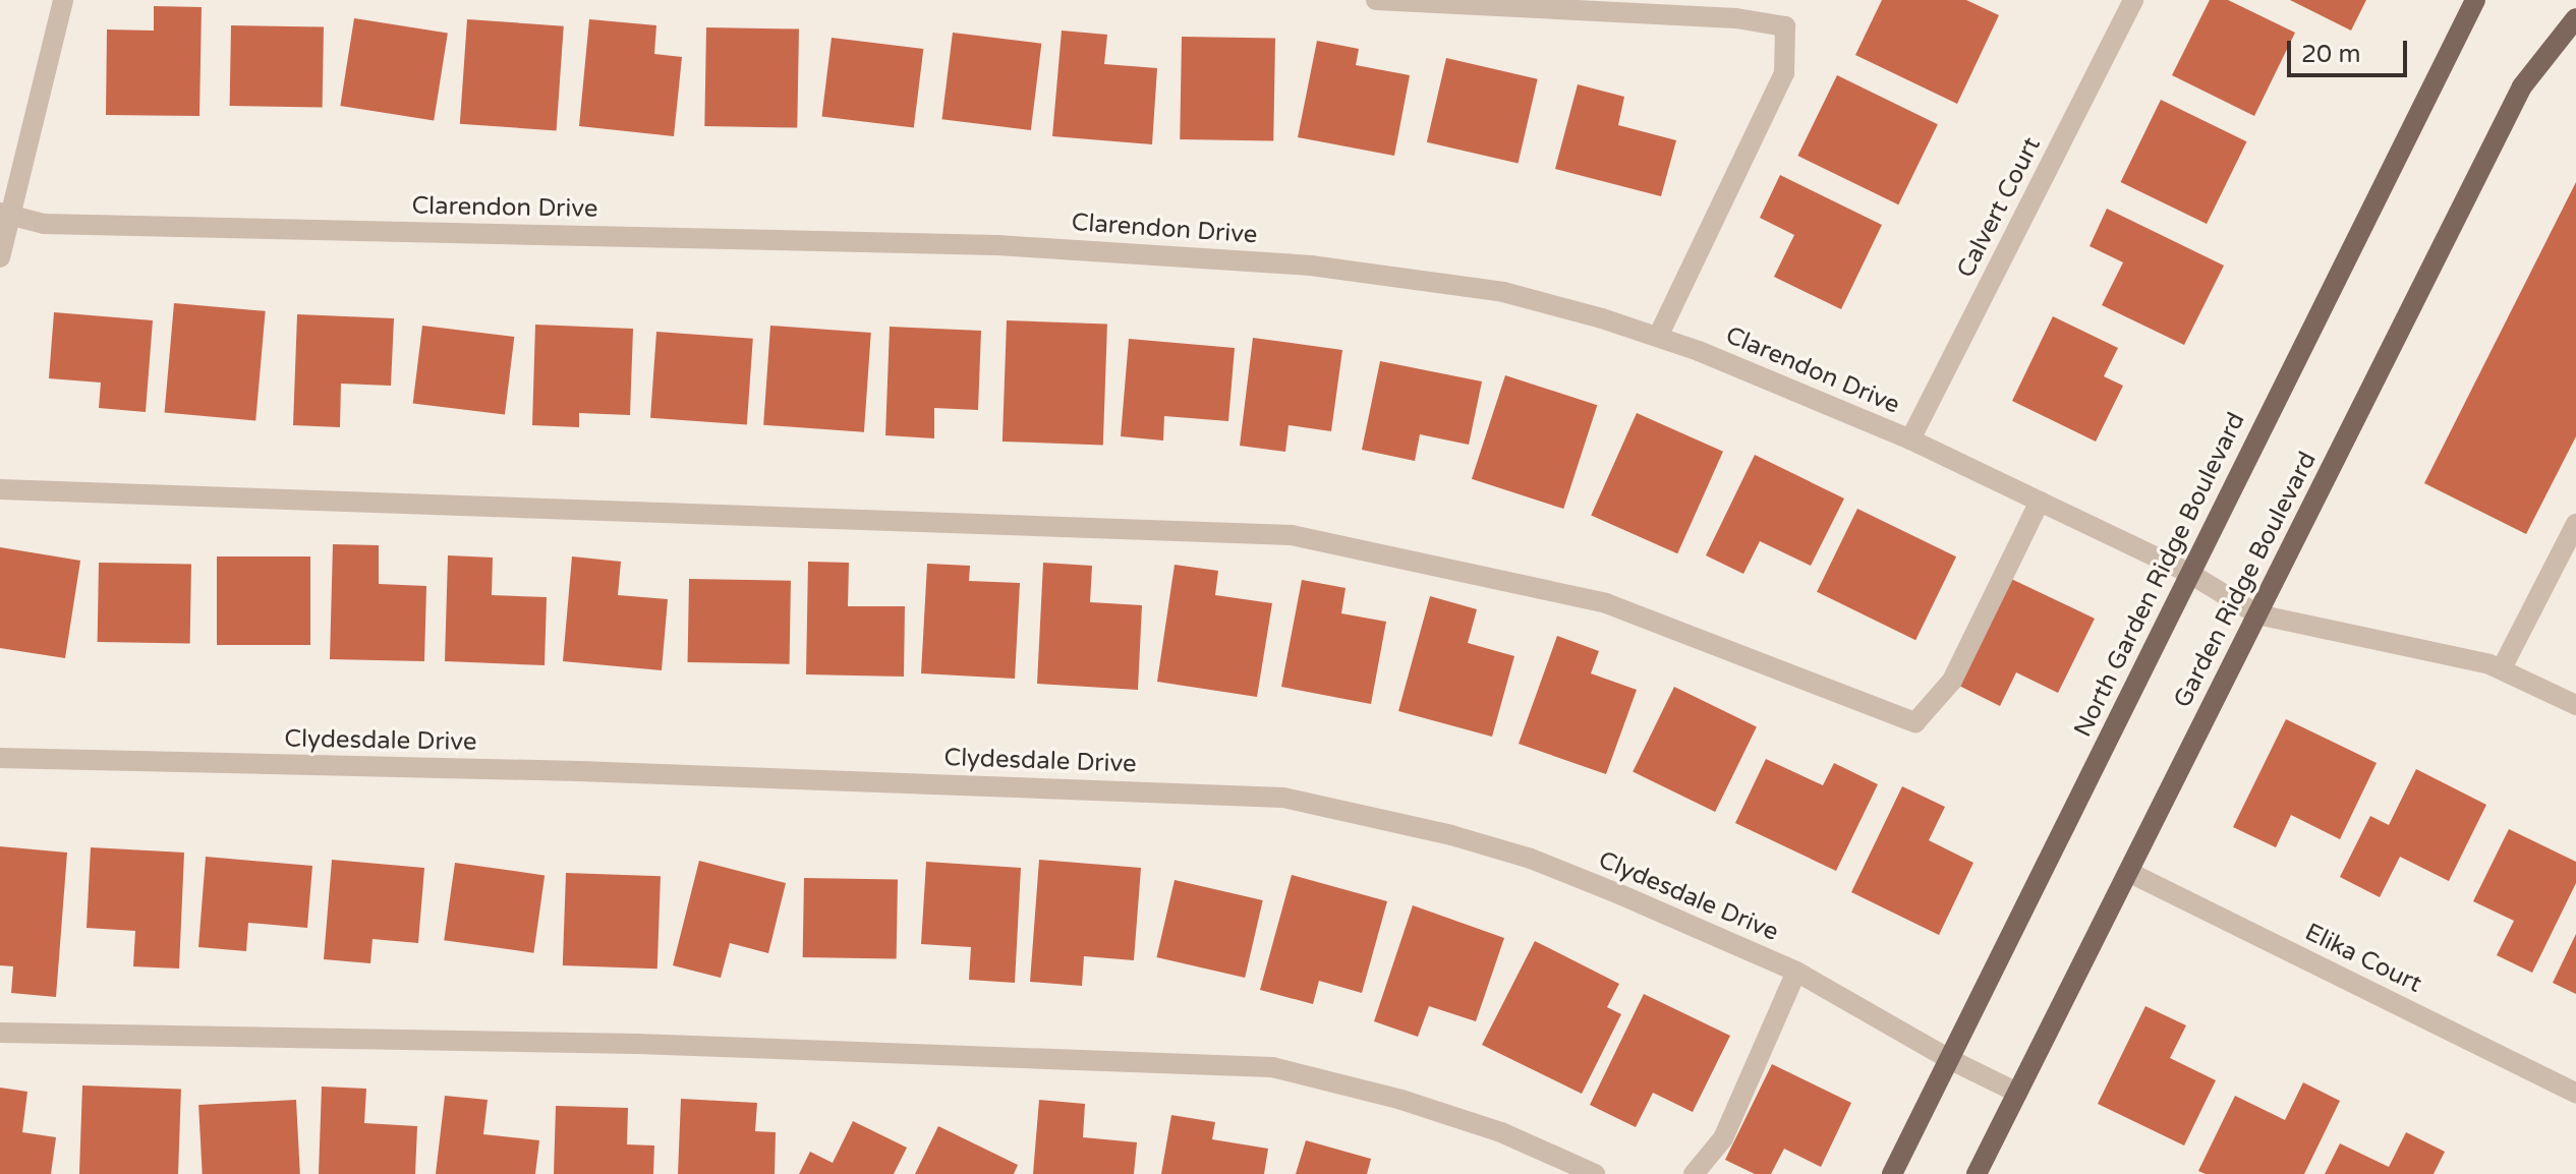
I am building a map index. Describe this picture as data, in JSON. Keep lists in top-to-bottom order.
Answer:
{
  "streets": {
    "main road": ["North Garden Ridge Boulevard", "Garden Ridge Boulevard"],
    "street": [
      "Clarendon Drive",
      "Calvert Court",
      "Clydesdale Drive",
      "Elika Court"
    ]
  },
  "crossings": [
    ["Clarendon Drive", "Calvert Court"],
    ["Clarendon Drive", "North Garden Ridge Boulevard"],
    ["Clarendon Drive", "Garden Ridge Boulevard"],
    ["North Garden Ridge Boulevard", "Clydesdale Drive"],
    ["Garden Ridge Boulevard", "Clydesdale Drive"],
    ["Garden Ridge Boulevard", "Elika Court"]
  ],
  "scale_bar": "20 m"
}
